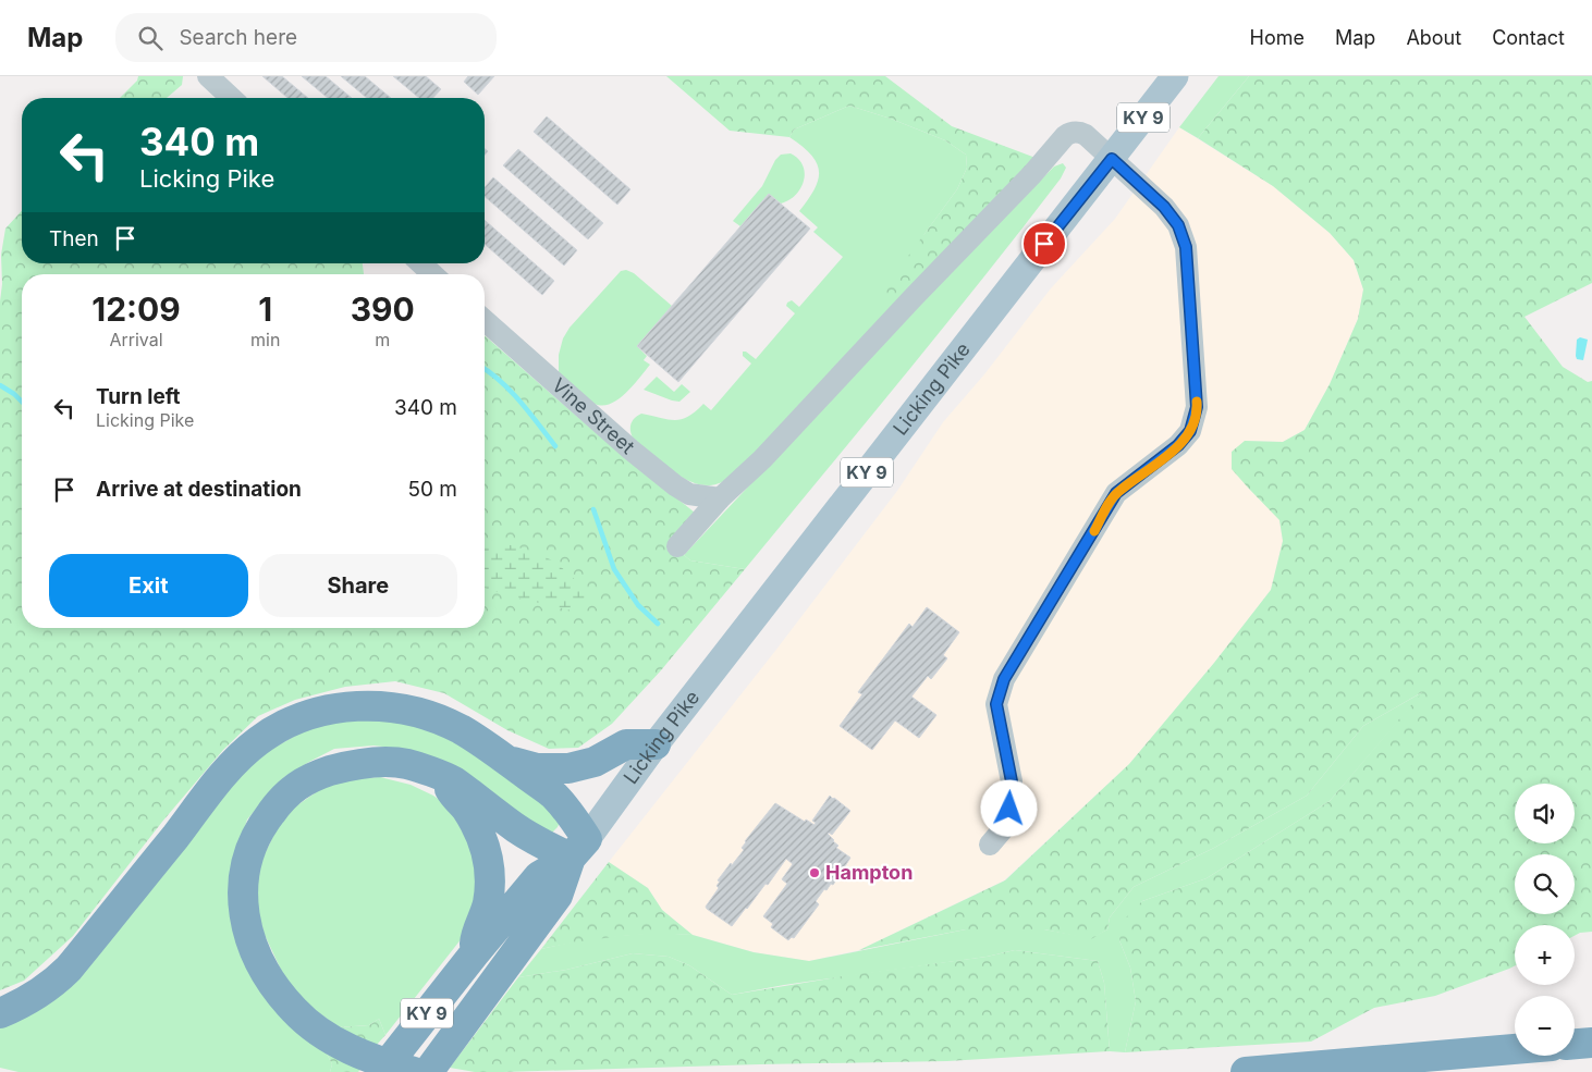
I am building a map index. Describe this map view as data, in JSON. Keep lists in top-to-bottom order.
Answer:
{
  "streets": {
    "highway": ["KY 9", "Licking Pike"],
    "street": ["Vine Street"]
  },
  "places": ["Hampton"],
  "page": {
    "header": "Map",
    "search": "Search here",
    "nav": [
      "Home",
      "Map",
      "About",
      "Contact"
    ],
    "turn": ["340 m", "Licking Pike"],
    "then": "Then",
    "eta": [
      "12:09",
      "Arrival",
      "1",
      "min",
      "390",
      "m"
    ],
    "list": [
      {
        "name": "Turn left",
        "note": "Licking Pike",
        "value": "340 m"
      },
      {
        "name": "Arrive at destination",
        "value": "50 m"
      }
    ],
    "buttons": ["Exit", "Share"],
    "map_buttons": ["+", "−"]
  }
}
